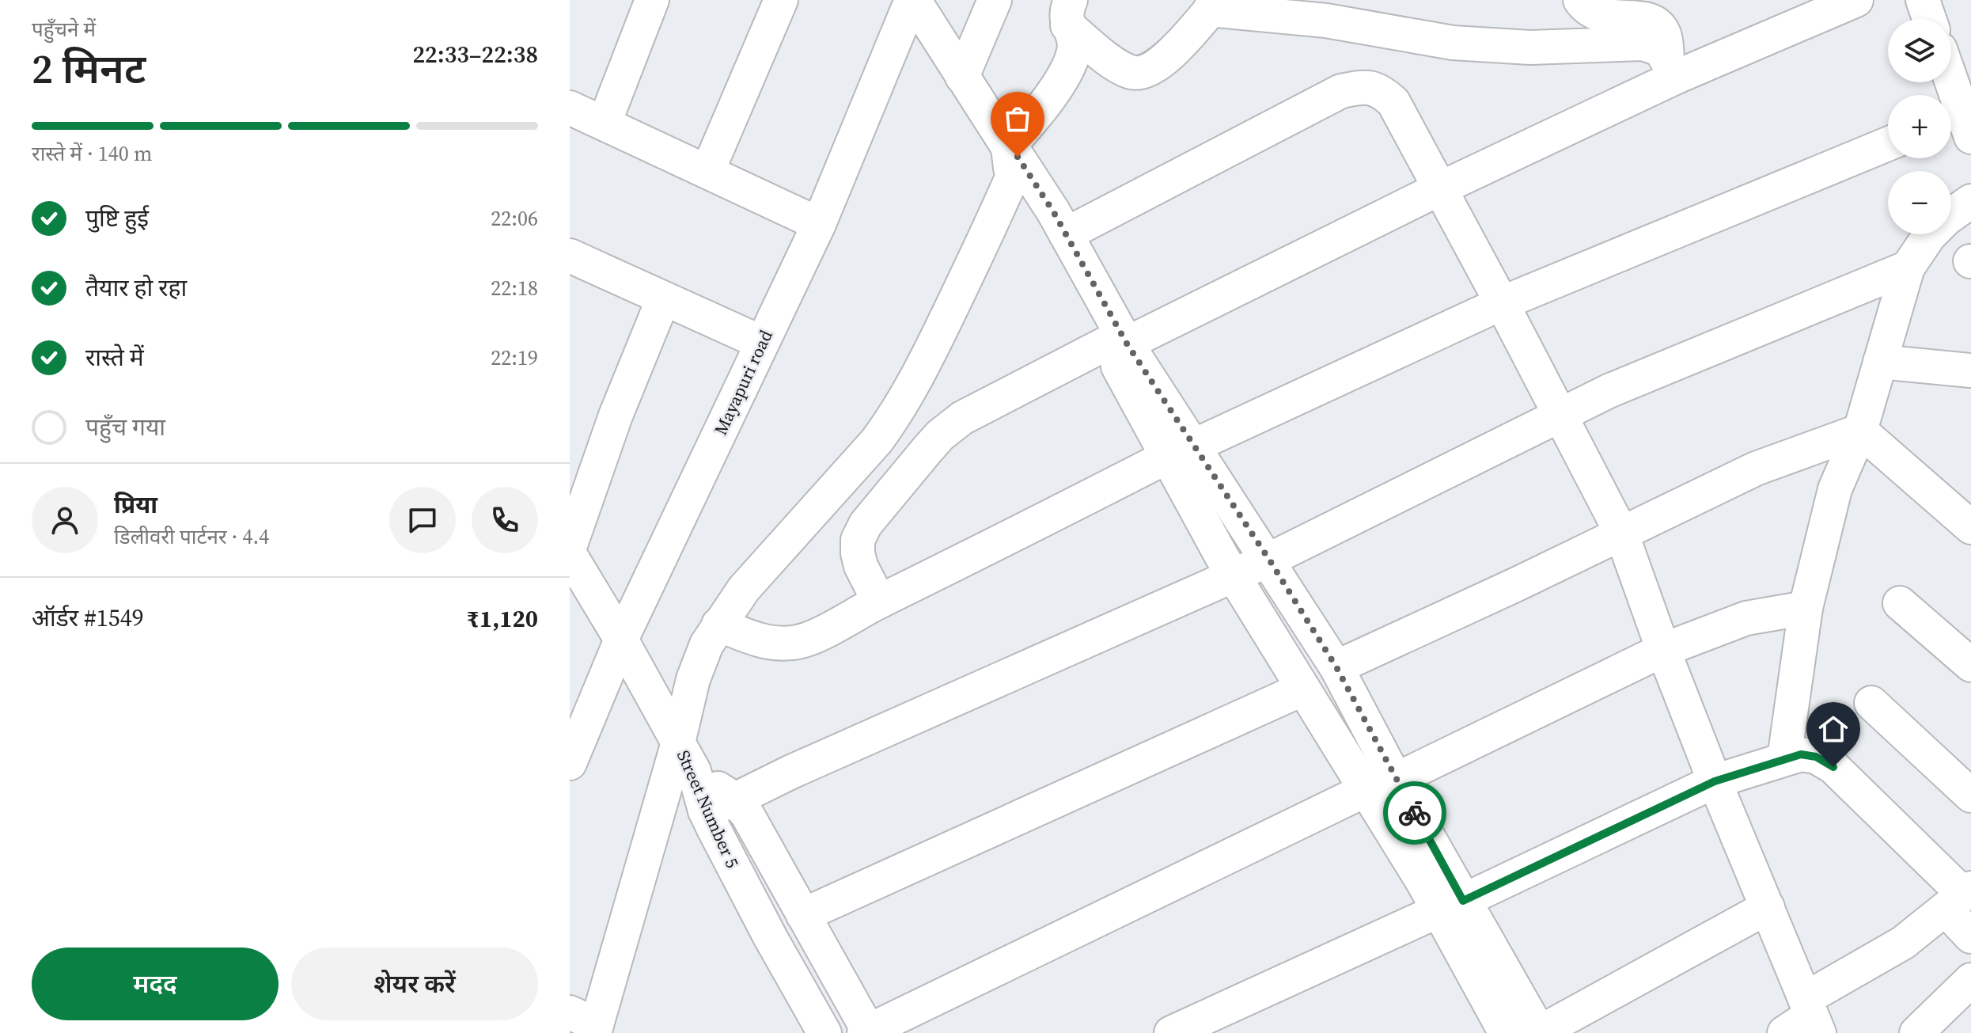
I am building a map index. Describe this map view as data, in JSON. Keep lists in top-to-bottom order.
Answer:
{
  "streets": {
    "street": ["Mayapuri road", "Street Number 5"]
  },
  "crossings": [
    ["Mayapuri road", "Street Number 5"]
  ],
  "page": {
    "heading": ["2 मिनट", "पहुँचने में", "22:33–22:38"],
    "panel": [
      "प्रिया",
      "डिलीवरी पार्टनर · 4.4",
      "ऑर्डर #1549",
      "₹1,120"
    ],
    "map_buttons": ["+", "−"],
    "bar": "रास्ते में · 140 m",
    "list": [
      ["पुष्टि हुई", "22:06"],
      ["तैयार हो रहा", "22:18"],
      ["रास्ते में", "22:19"],
      "पहुँच गया"
    ],
    "buttons": ["मदद", "शेयर करें"]
  }
}
